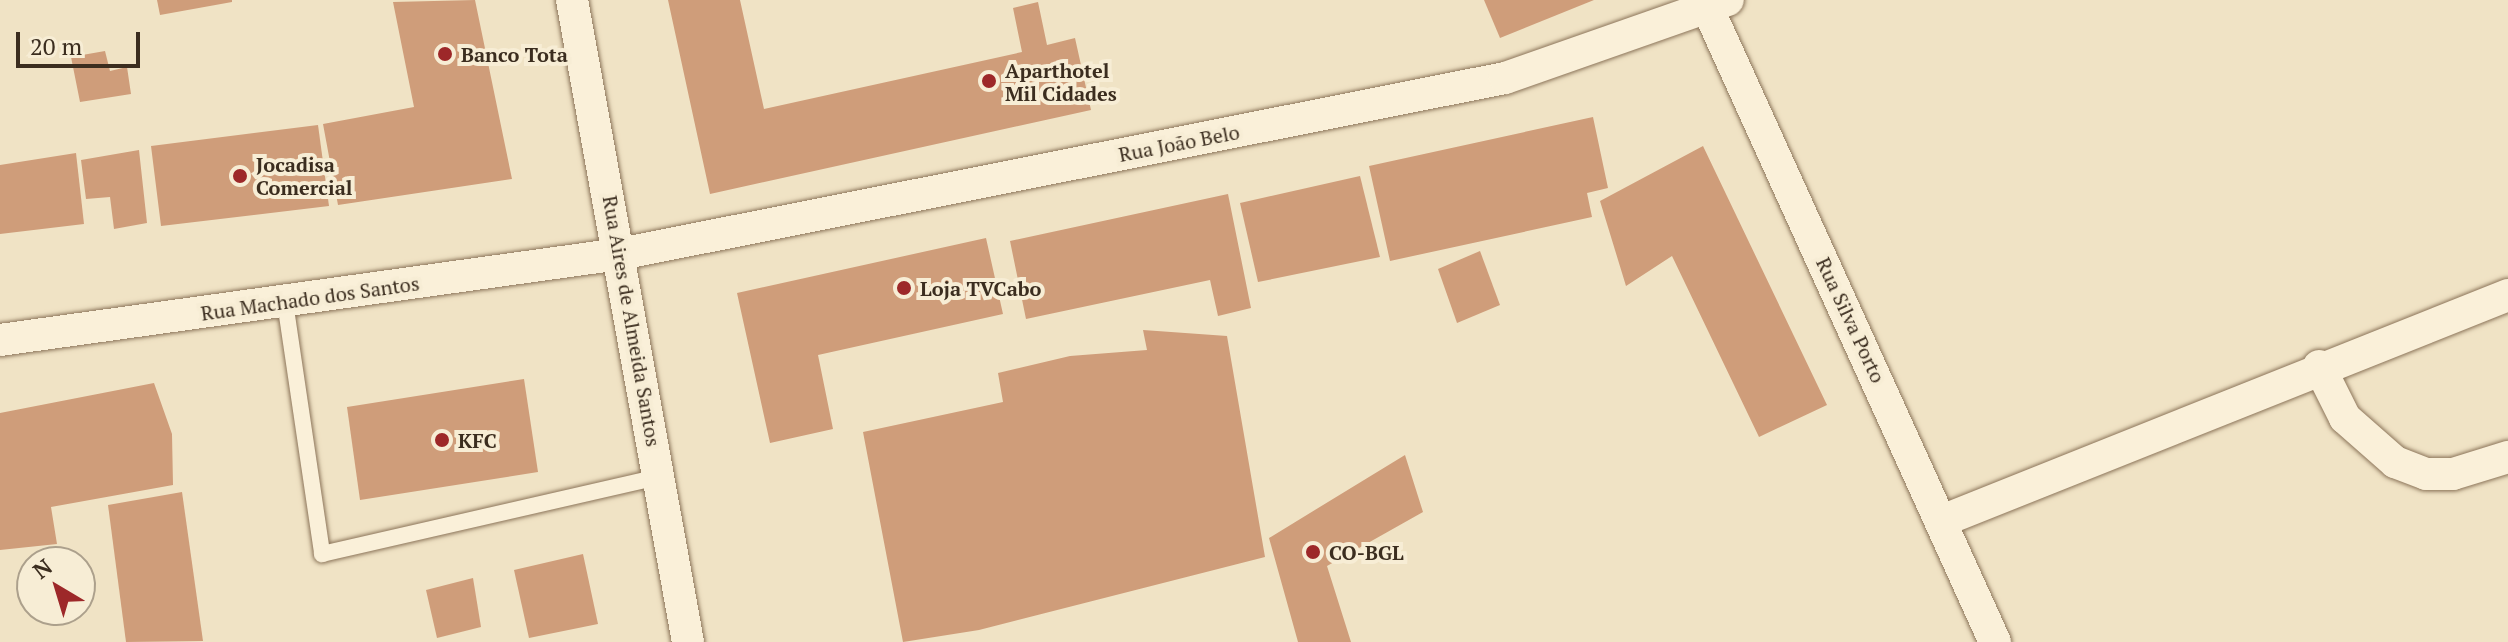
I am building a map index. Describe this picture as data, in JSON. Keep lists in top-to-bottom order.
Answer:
{
  "streets": {
    "street": [
      "Rua João Belo",
      "Rua Machado dos Santos",
      "Rua Silva Porto",
      "Rua Aires de Almeida Santos"
    ]
  },
  "crossings": [
    ["Rua João Belo", "Rua Machado dos Santos"],
    ["Rua João Belo", "Rua Silva Porto"],
    ["Rua João Belo", "Rua Aires de Almeida Santos"],
    ["Rua Machado dos Santos", "Rua Aires de Almeida Santos"]
  ],
  "places": [
    "Banco Tota",
    "Aparthotel Mil Cidades",
    "Jocadisa Comercial",
    "Loja TVCabo",
    "KFC",
    "CO-BGL"
  ],
  "scale_bar": "20 m",
  "north": "top left"
}
